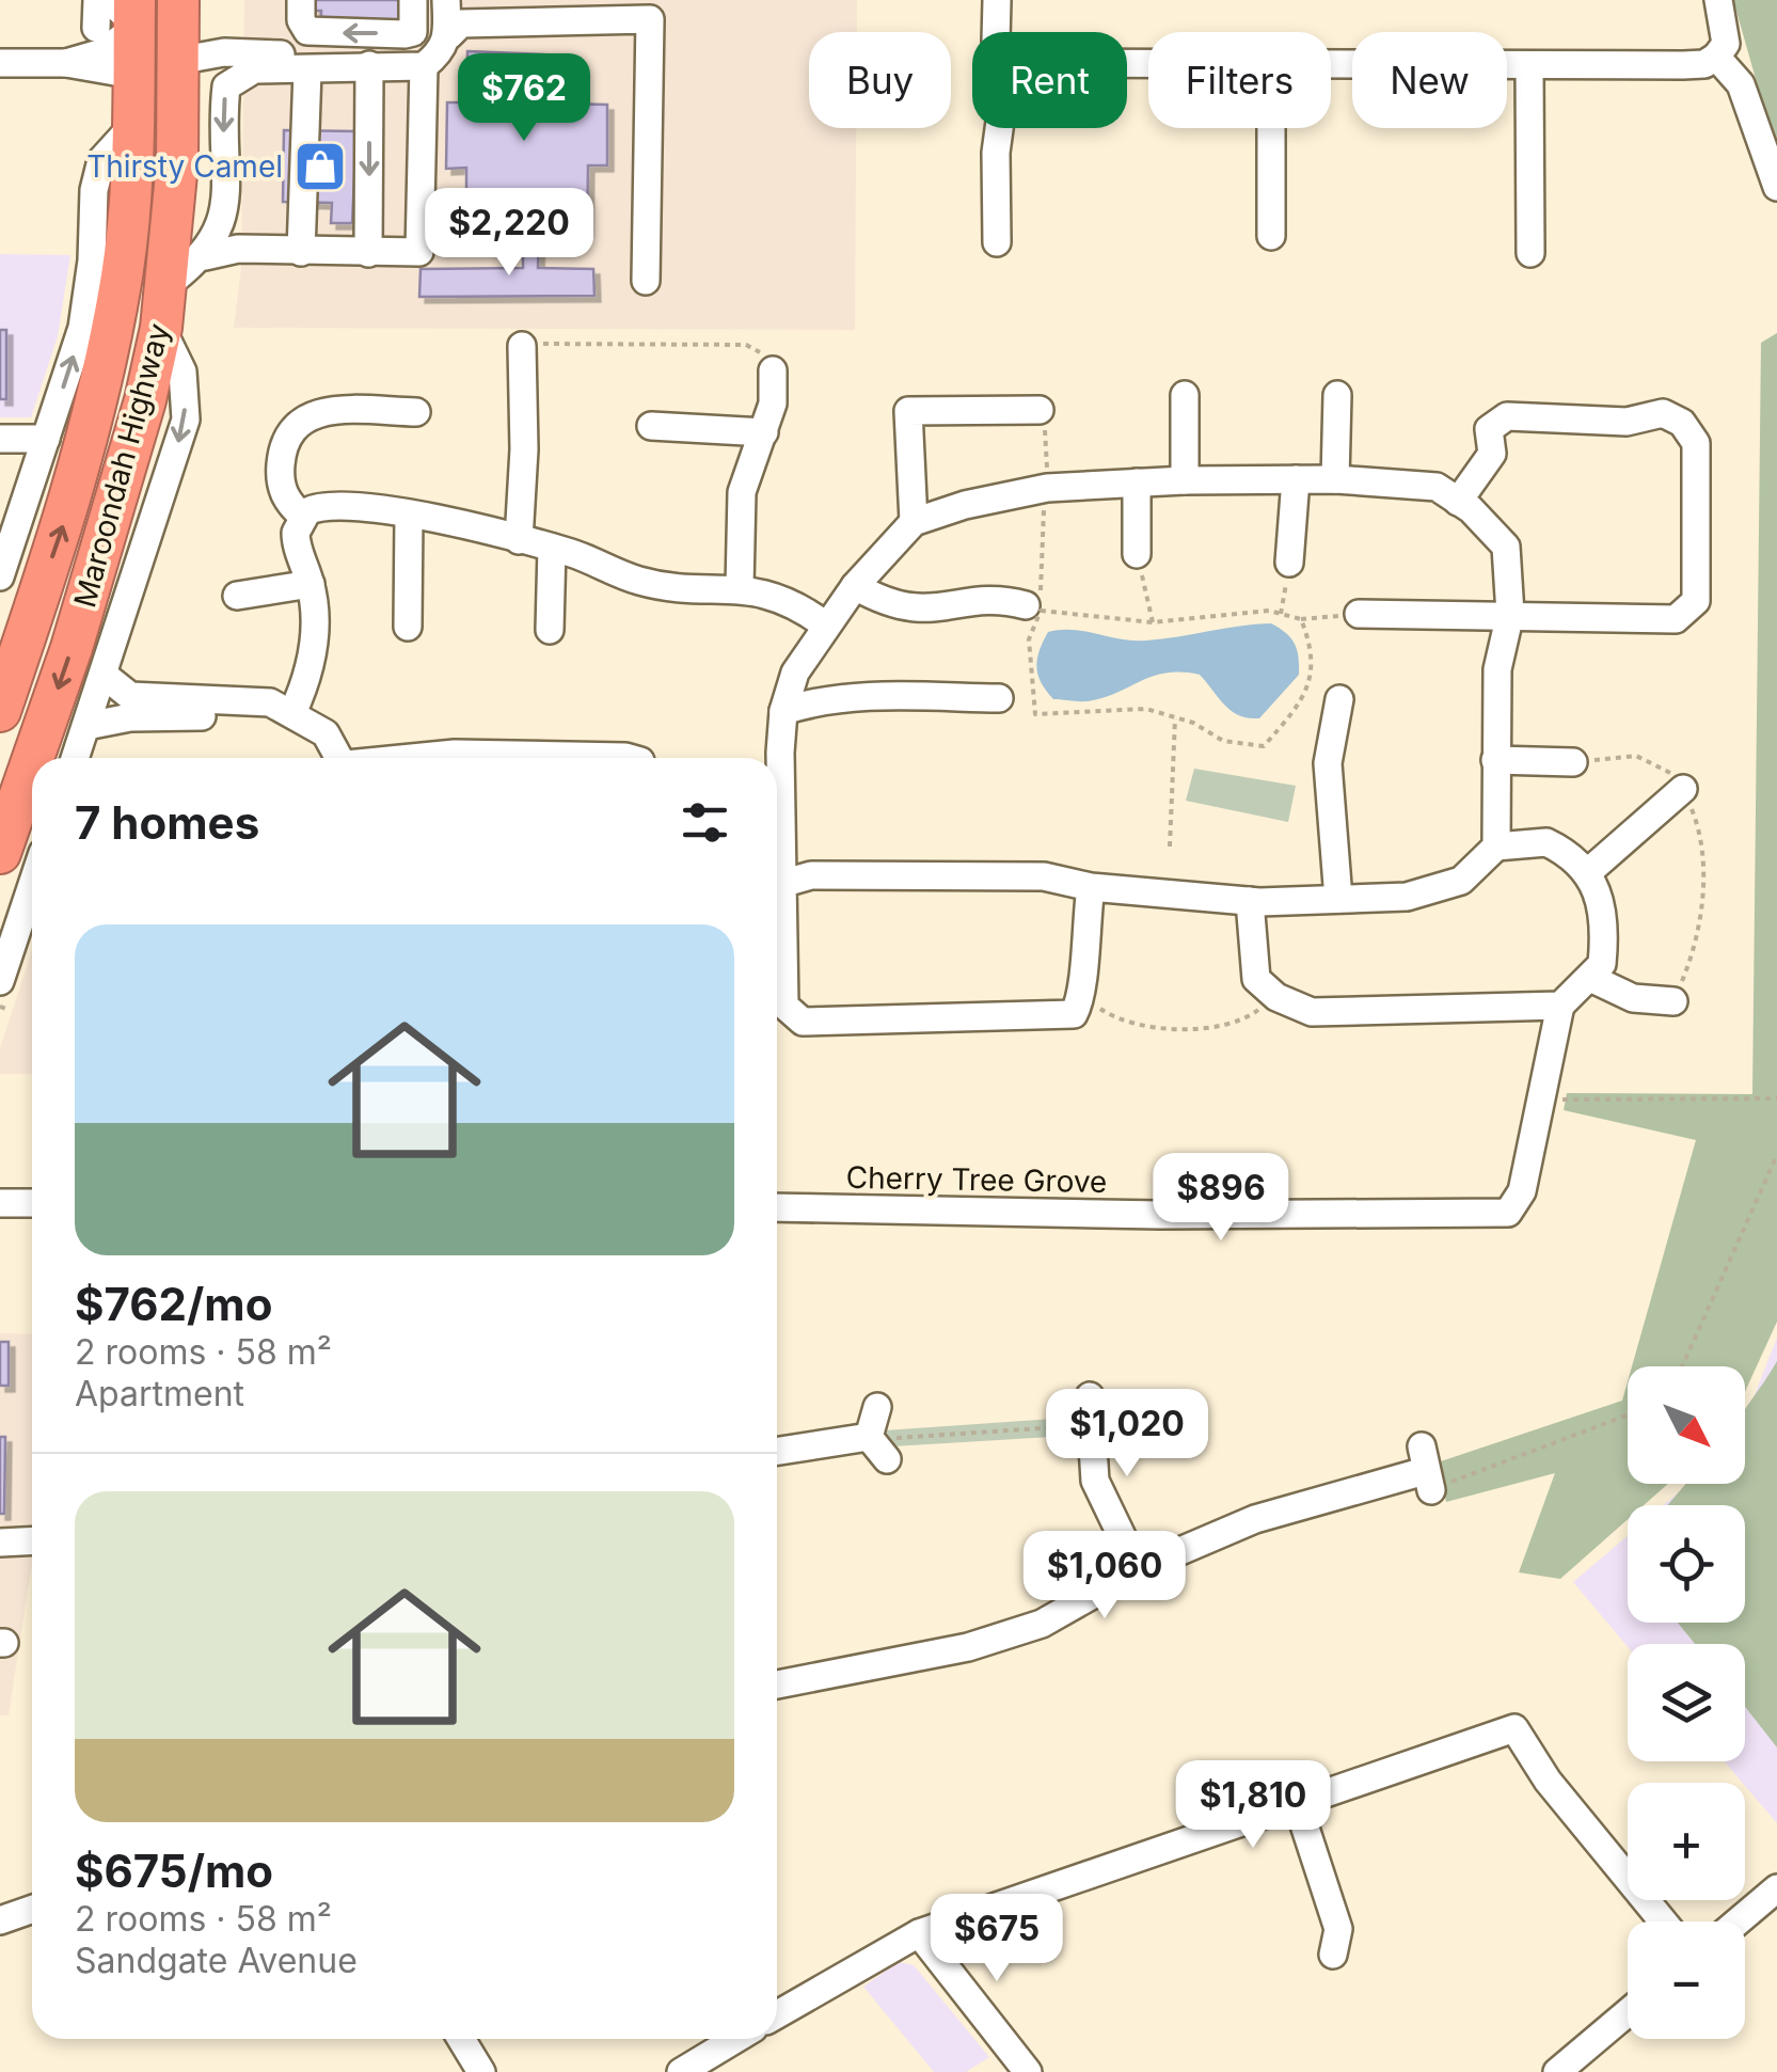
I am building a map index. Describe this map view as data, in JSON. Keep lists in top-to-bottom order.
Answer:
{
  "streets": {
    "highway": ["Maroondah Highway"],
    "street": ["Cherry Tree Grove"]
  },
  "places": {
    "shop": ["Thirsty Camel"]
  },
  "north": "bottom right",
  "page": {
    "chip": [
      "Buy",
      "Rent",
      "Filters",
      "New"
    ],
    "price": [
      "$762",
      "$2,220",
      "$896",
      "$1,020",
      "$1,060",
      "$1,810",
      "$675"
    ],
    "heading": "7 homes",
    "list": [
      {
        "name": "$762/mo",
        "note": "2 rooms · 58 m² · Apartment"
      },
      {
        "name": "$675/mo",
        "note": "2 rooms · 58 m² · Sandgate Avenue"
      }
    ],
    "map_buttons": ["+", "−"]
  }
}
